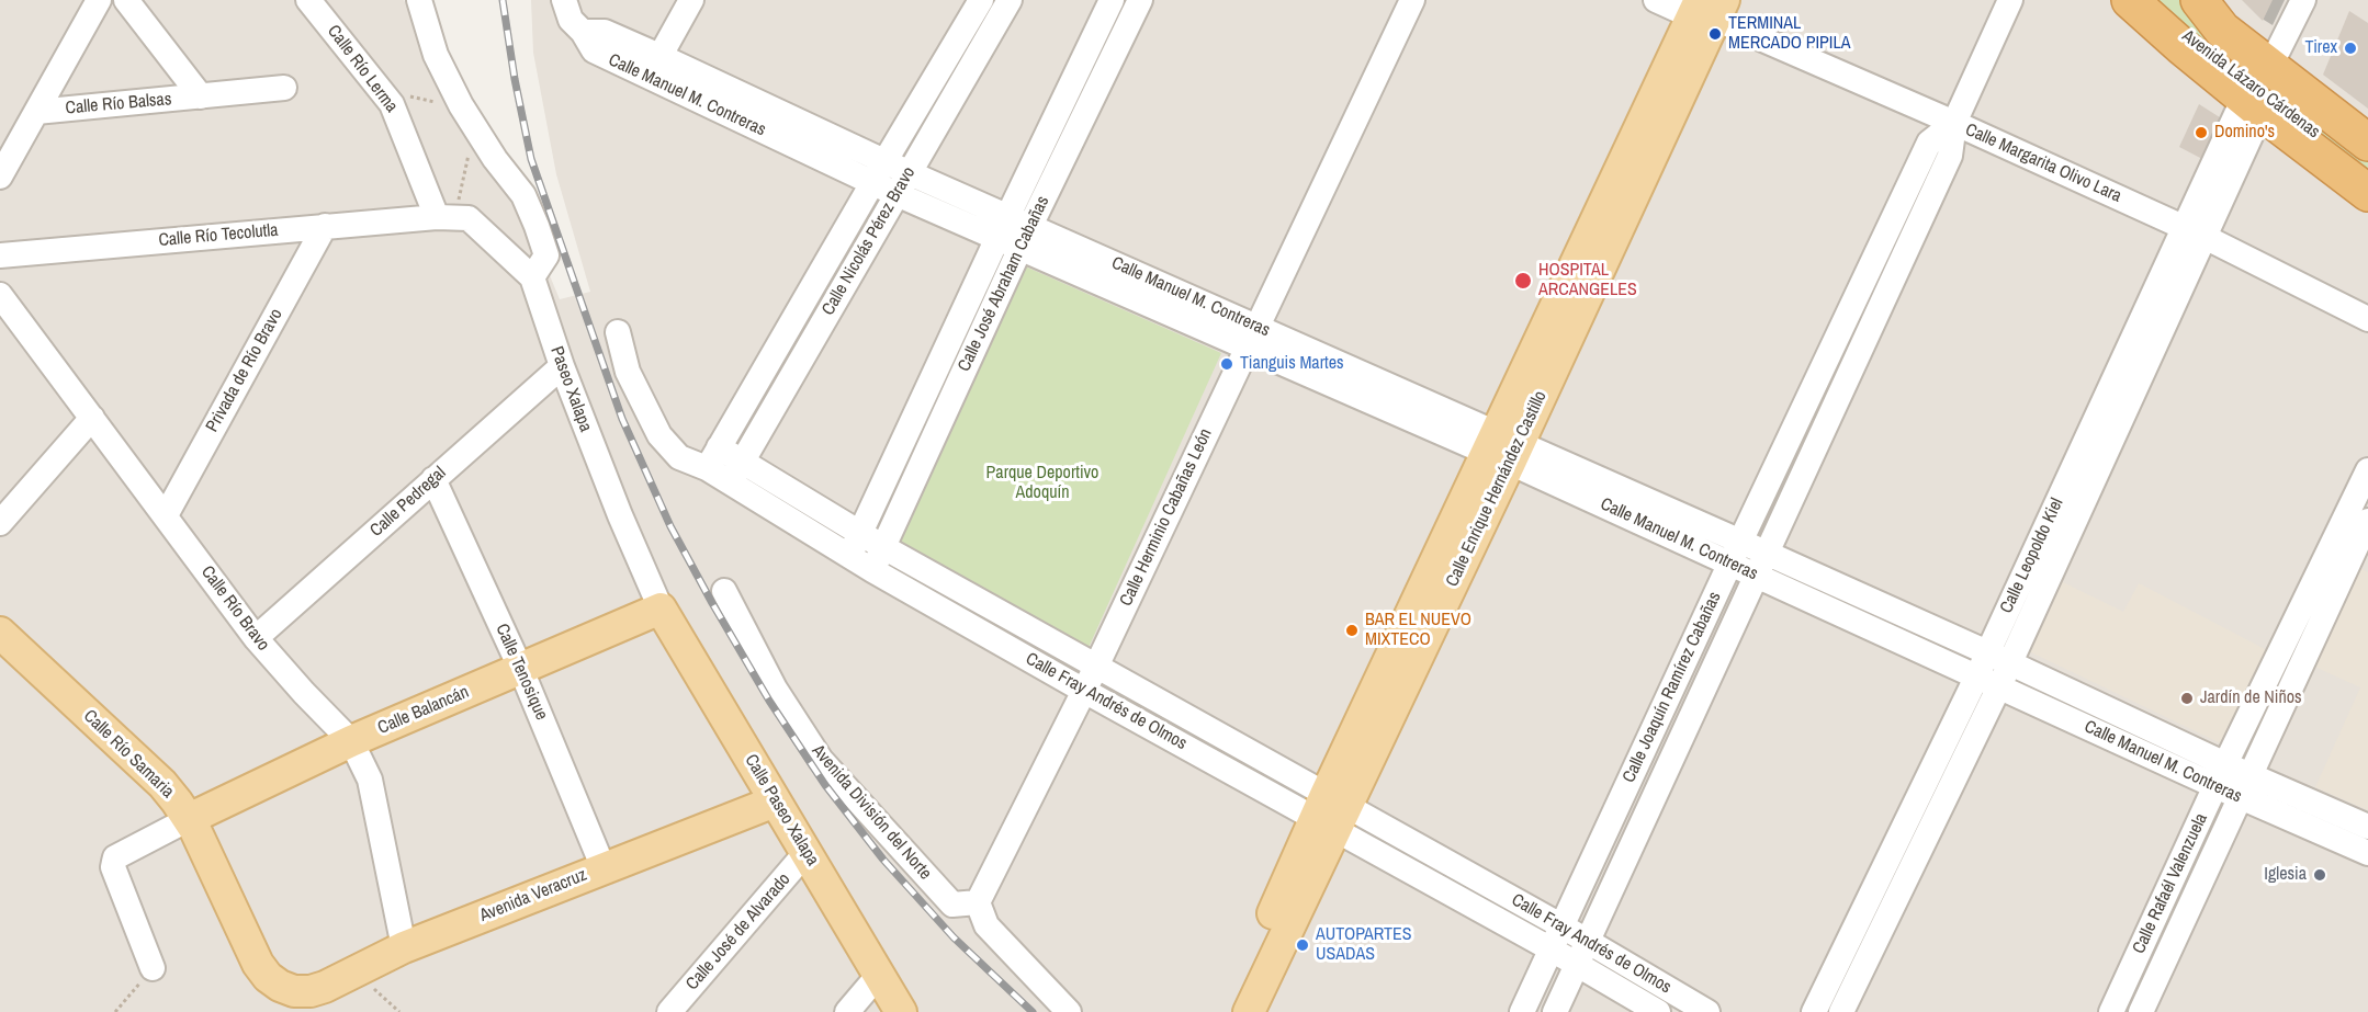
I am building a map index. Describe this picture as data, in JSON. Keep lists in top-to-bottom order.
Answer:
{
  "streets": {
    "highway": ["Avenida Lázaro Cárdenas"],
    "main road": [
      "Calle Enrique Hernández Castillo",
      "Calle Balancán",
      "Calle Río Samaria",
      "Calle Paseo Xalapa",
      "Avenida Veracruz"
    ],
    "street": [
      "Calle Río Lerma",
      "Calle Manuel M. Contreras",
      "Calle Río Balsas",
      "Calle Margarita Olivo Lara",
      "Calle Río Tecolutla",
      "Calle Nicolás Pérez Bravo",
      "Calle José Abraham Cabañas",
      "Privada de Río Bravo",
      "Paseo Xalapa",
      "Calle Pedregal",
      "Calle Herminio Cabañas León",
      "Calle Leopoldo Kiel",
      "Calle Río Bravo",
      "Calle Tenosique",
      "Calle Joaquín Ramírez Cabañas",
      "Calle Fray Andrés de Olmos",
      "Avenida División del Norte",
      "Calle Rafaél Valenzuela",
      "Calle José de Alvarado"
    ]
  },
  "crossings": [
    ["Calle Río Lerma", "Calle Río Tecolutla"],
    ["Calle Río Lerma", "Paseo Xalapa"],
    ["Avenida Lázaro Cárdenas", "Calle Leopoldo Kiel"],
    ["Calle Manuel M. Contreras", "Calle Nicolás Pérez Bravo"],
    ["Calle Manuel M. Contreras", "Calle José Abraham Cabañas"],
    ["Calle Manuel M. Contreras", "Calle Enrique Hernández Castillo"],
    ["Calle Manuel M. Contreras", "Calle Herminio Cabañas León"],
    ["Calle Manuel M. Contreras", "Calle Leopoldo Kiel"],
    ["Calle Manuel M. Contreras", "Calle Joaquín Ramírez Cabañas"],
    ["Calle Manuel M. Contreras", "Calle Rafaél Valenzuela"],
    ["Calle Margarita Olivo Lara", "Calle Enrique Hernández Castillo"],
    ["Calle Margarita Olivo Lara", "Calle Leopoldo Kiel"],
    ["Calle Margarita Olivo Lara", "Calle Joaquín Ramírez Cabañas"],
    ["Calle Río Tecolutla", "Privada de Río Bravo"],
    ["Calle Río Tecolutla", "Paseo Xalapa"],
    ["Calle Nicolás Pérez Bravo", "Calle Fray Andrés de Olmos"],
    ["Calle José Abraham Cabañas", "Calle Fray Andrés de Olmos"],
    ["Privada de Río Bravo", "Calle Río Bravo"],
    ["Paseo Xalapa", "Calle Pedregal"],
    ["Paseo Xalapa", "Calle Balancán"],
    ["Paseo Xalapa", "Calle Paseo Xalapa"],
    ["Calle Enrique Hernández Castillo", "Calle Fray Andrés de Olmos"],
    ["Calle Pedregal", "Calle Río Bravo"],
    ["Calle Pedregal", "Calle Tenosique"],
    ["Calle Herminio Cabañas León", "Calle Fray Andrés de Olmos"],
    ["Calle Herminio Cabañas León", "Avenida División del Norte"],
    ["Calle Río Bravo", "Calle Balancán"],
    ["Calle Río Bravo", "Avenida Veracruz"],
    ["Calle Tenosique", "Calle Balancán"],
    ["Calle Tenosique", "Avenida Veracruz"],
    ["Calle Joaquín Ramírez Cabañas", "Calle Fray Andrés de Olmos"],
    ["Calle Balancán", "Calle Río Samaria"],
    ["Calle Balancán", "Calle Paseo Xalapa"],
    ["Calle Río Samaria", "Avenida Veracruz"],
    ["Calle Paseo Xalapa", "Avenida Veracruz"],
    ["Calle Paseo Xalapa", "Calle José de Alvarado"]
  ],
  "parks": ["Parque Deportivo Adoquín"],
  "places": [
    "TERMINAL MERCADO PIPILA",
    "Tirex",
    "Domino's",
    "HOSPITAL ARCANGELES",
    "Tianguis Martes",
    "BAR EL NUEVO MIXTECO",
    "Jardín de Niños",
    "Iglesia",
    "AUTOPARTES USADAS"
  ]
}
